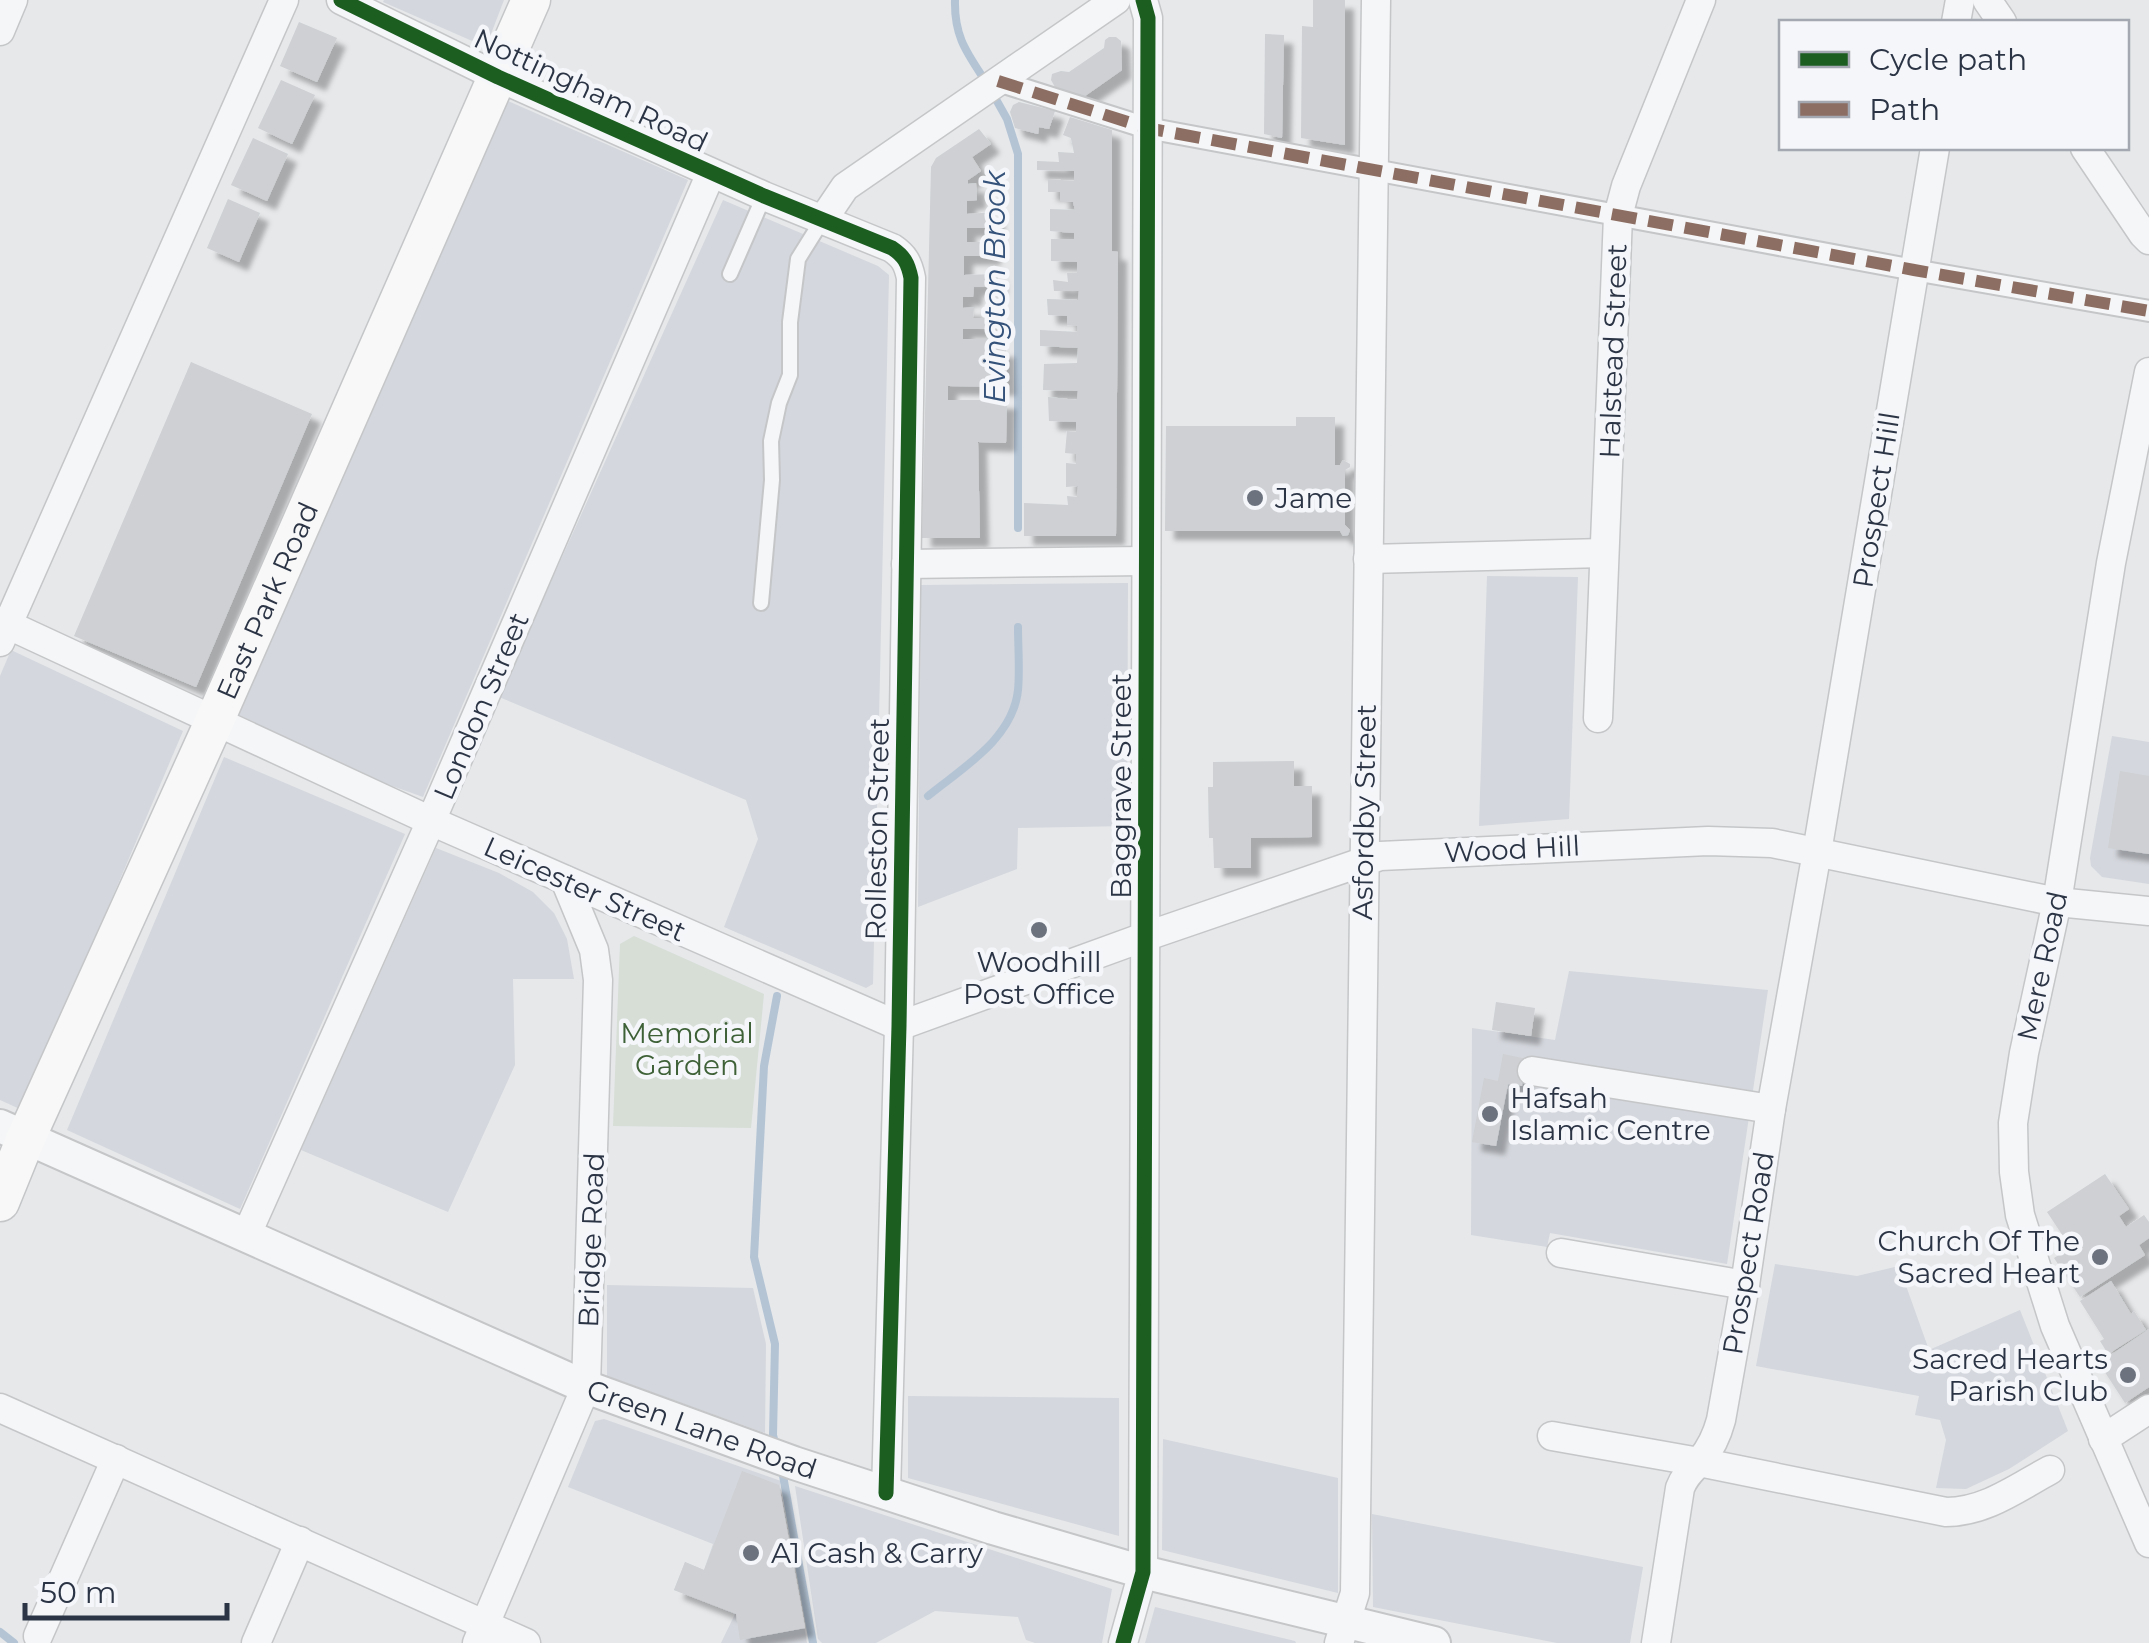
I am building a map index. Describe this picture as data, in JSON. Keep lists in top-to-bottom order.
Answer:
{
  "streets": {
    "main road": ["East Park Road"],
    "street": [
      "Nottingham Road",
      "Halstead Street",
      "Prospect Hill",
      "London Street",
      "Baggrave Street",
      "Asfordby Street",
      "Rolleston Street",
      "Wood Hill",
      "Leicester Street",
      "Mere Road",
      "Bridge Road",
      "Prospect Road",
      "Green Lane Road"
    ]
  },
  "crossings": [
    ["Nottingham Road", "East Park Road"],
    ["Nottingham Road", "London Street"],
    ["Nottingham Road", "Rolleston Street"],
    ["Prospect Hill", "Wood Hill"],
    ["Prospect Hill", "Prospect Road"],
    ["East Park Road", "Leicester Street"],
    ["East Park Road", "Green Lane Road"],
    ["London Street", "Leicester Street"],
    ["London Street", "Green Lane Road"],
    ["Baggrave Street", "Wood Hill"],
    ["Baggrave Street", "Green Lane Road"],
    ["Asfordby Street", "Wood Hill"],
    ["Asfordby Street", "Green Lane Road"],
    ["Rolleston Street", "Wood Hill"],
    ["Rolleston Street", "Leicester Street"],
    ["Rolleston Street", "Green Lane Road"],
    ["Wood Hill", "Leicester Street"],
    ["Wood Hill", "Mere Road"],
    ["Wood Hill", "Prospect Road"],
    ["Leicester Street", "Bridge Road"],
    ["Bridge Road", "Green Lane Road"]
  ],
  "water": ["Evington Brook"],
  "parks": ["Memorial Garden"],
  "places": [
    "Jame",
    "Woodhill Post Office",
    "Hafsah Islamic Centre",
    "Church Of The Sacred Heart",
    "Sacred Hearts Parish Club",
    "A1 Cash & Carry"
  ],
  "legend": ["Cycle path", "Path"],
  "scale_bar": "50 m"
}
